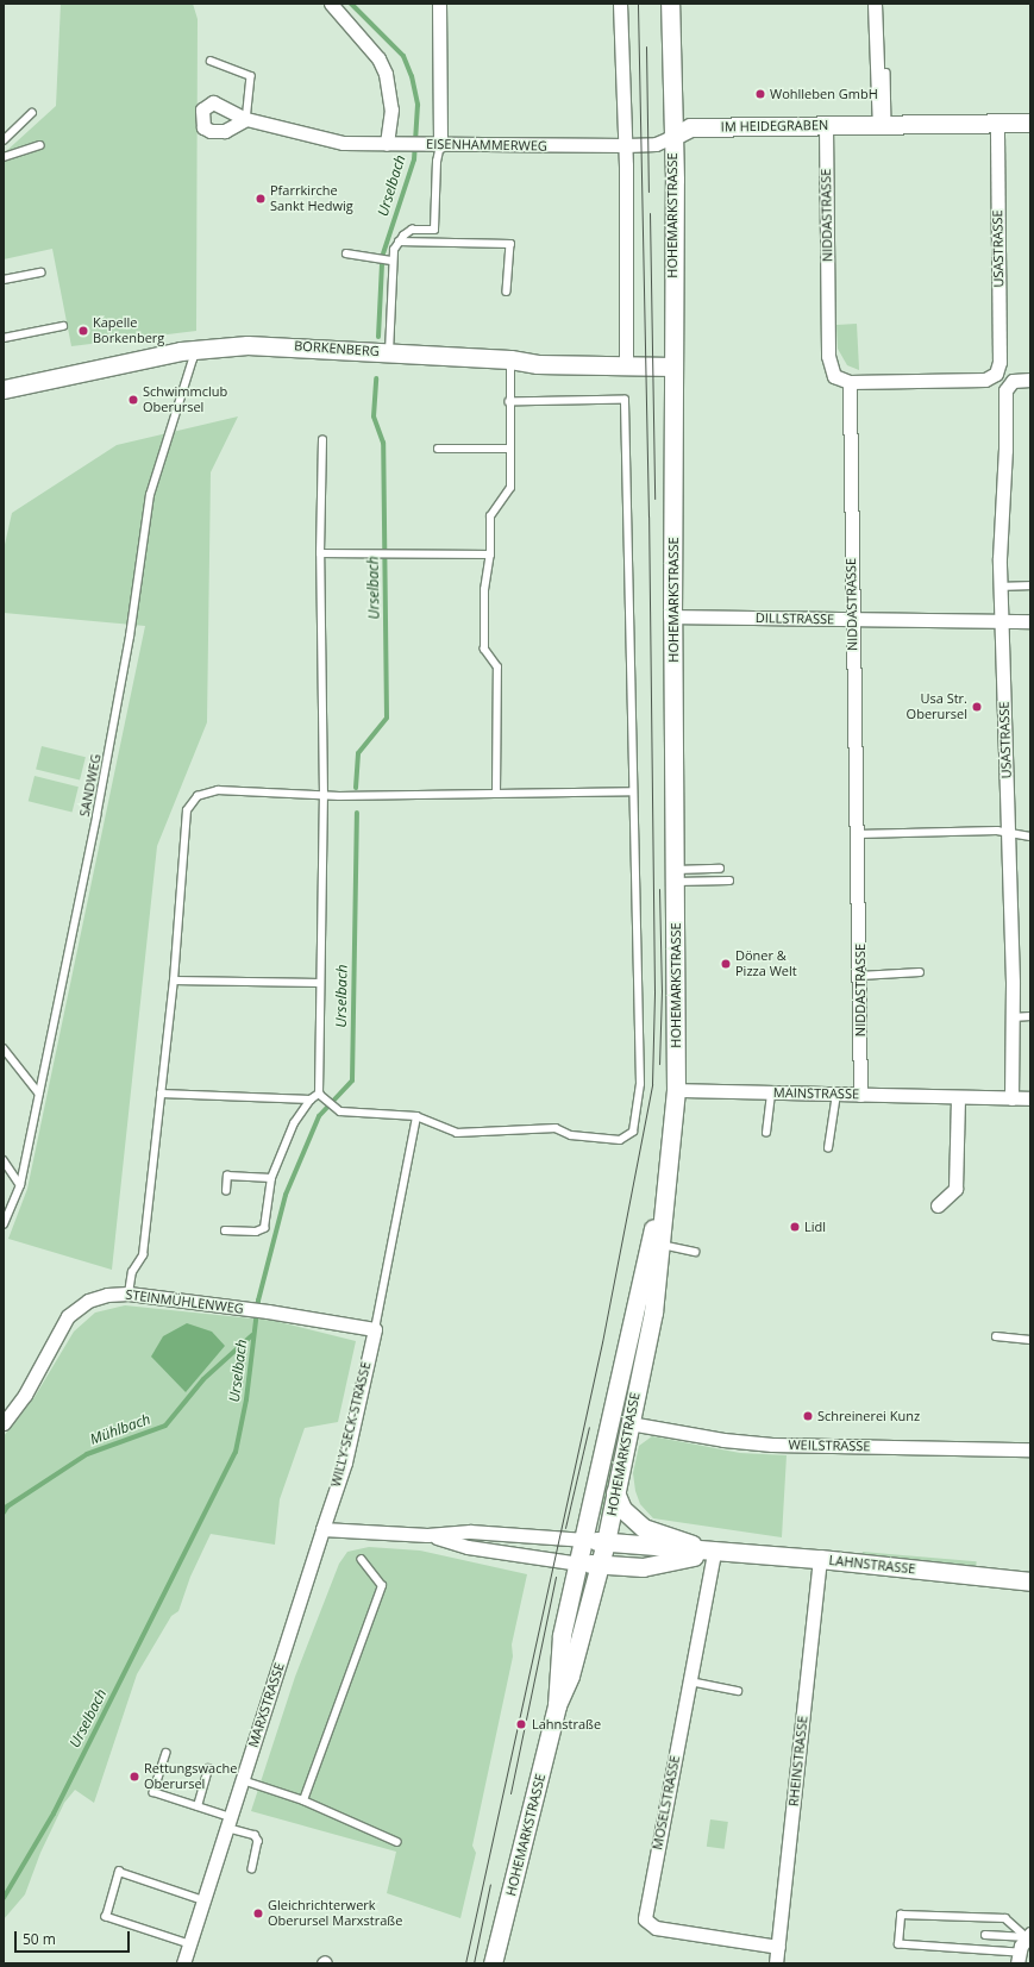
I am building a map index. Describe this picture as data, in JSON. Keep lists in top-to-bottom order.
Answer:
{
  "streets": {
    "street": [
      "IM HEIDEGRABEN",
      "EISENHAMMERWEG",
      "HOHEMARKSTRASSE",
      "NIDDASTRASSE",
      "USASTRASSE",
      "BORKENBERG",
      "DILLSTRASSE",
      "MAINSTRASSE",
      "STEINMÜHLENWEG",
      "WILLY-SECK-STRASSE",
      "WEILSTRASSE",
      "LAHNSTRASSE",
      "MARXSTRASSE",
      "RHEINSTRASSE",
      "MOSELSTRASSE"
    ],
    "lane": ["SANDWEG"]
  },
  "crossings": [
    ["IM HEIDEGRABEN", "EISENHAMMERWEG"],
    ["IM HEIDEGRABEN", "HOHEMARKSTRASSE"],
    ["IM HEIDEGRABEN", "NIDDASTRASSE"],
    ["IM HEIDEGRABEN", "USASTRASSE"],
    ["EISENHAMMERWEG", "HOHEMARKSTRASSE"],
    ["HOHEMARKSTRASSE", "BORKENBERG"],
    ["HOHEMARKSTRASSE", "DILLSTRASSE"],
    ["HOHEMARKSTRASSE", "MAINSTRASSE"],
    ["HOHEMARKSTRASSE", "WEILSTRASSE"],
    ["HOHEMARKSTRASSE", "LAHNSTRASSE"],
    ["NIDDASTRASSE", "USASTRASSE"],
    ["NIDDASTRASSE", "DILLSTRASSE"],
    ["NIDDASTRASSE", "MAINSTRASSE"],
    ["USASTRASSE", "DILLSTRASSE"],
    ["USASTRASSE", "MAINSTRASSE"],
    ["BORKENBERG", "SANDWEG"],
    ["STEINMÜHLENWEG", "WILLY-SECK-STRASSE"],
    ["WILLY-SECK-STRASSE", "MARXSTRASSE"],
    ["LAHNSTRASSE", "RHEINSTRASSE"],
    ["LAHNSTRASSE", "MOSELSTRASSE"],
    ["RHEINSTRASSE", "MOSELSTRASSE"]
  ],
  "water": ["Urselbach", "Mühlbach"],
  "places": [
    "Wohlleben GmbH",
    "Pfarrkirche Sankt Hedwig",
    "Kapelle Borkenberg",
    "Schwimmclub Oberursel",
    "Usa Str. Oberursel",
    "Döner & Pizza Welt",
    "Lidl",
    "Schreinerei Kunz",
    "Lahnstraße",
    "Rettungswache Oberursel",
    "Gleichrichterwerk Oberursel Marxstraße"
  ],
  "scale_bar": "50 m"
}
